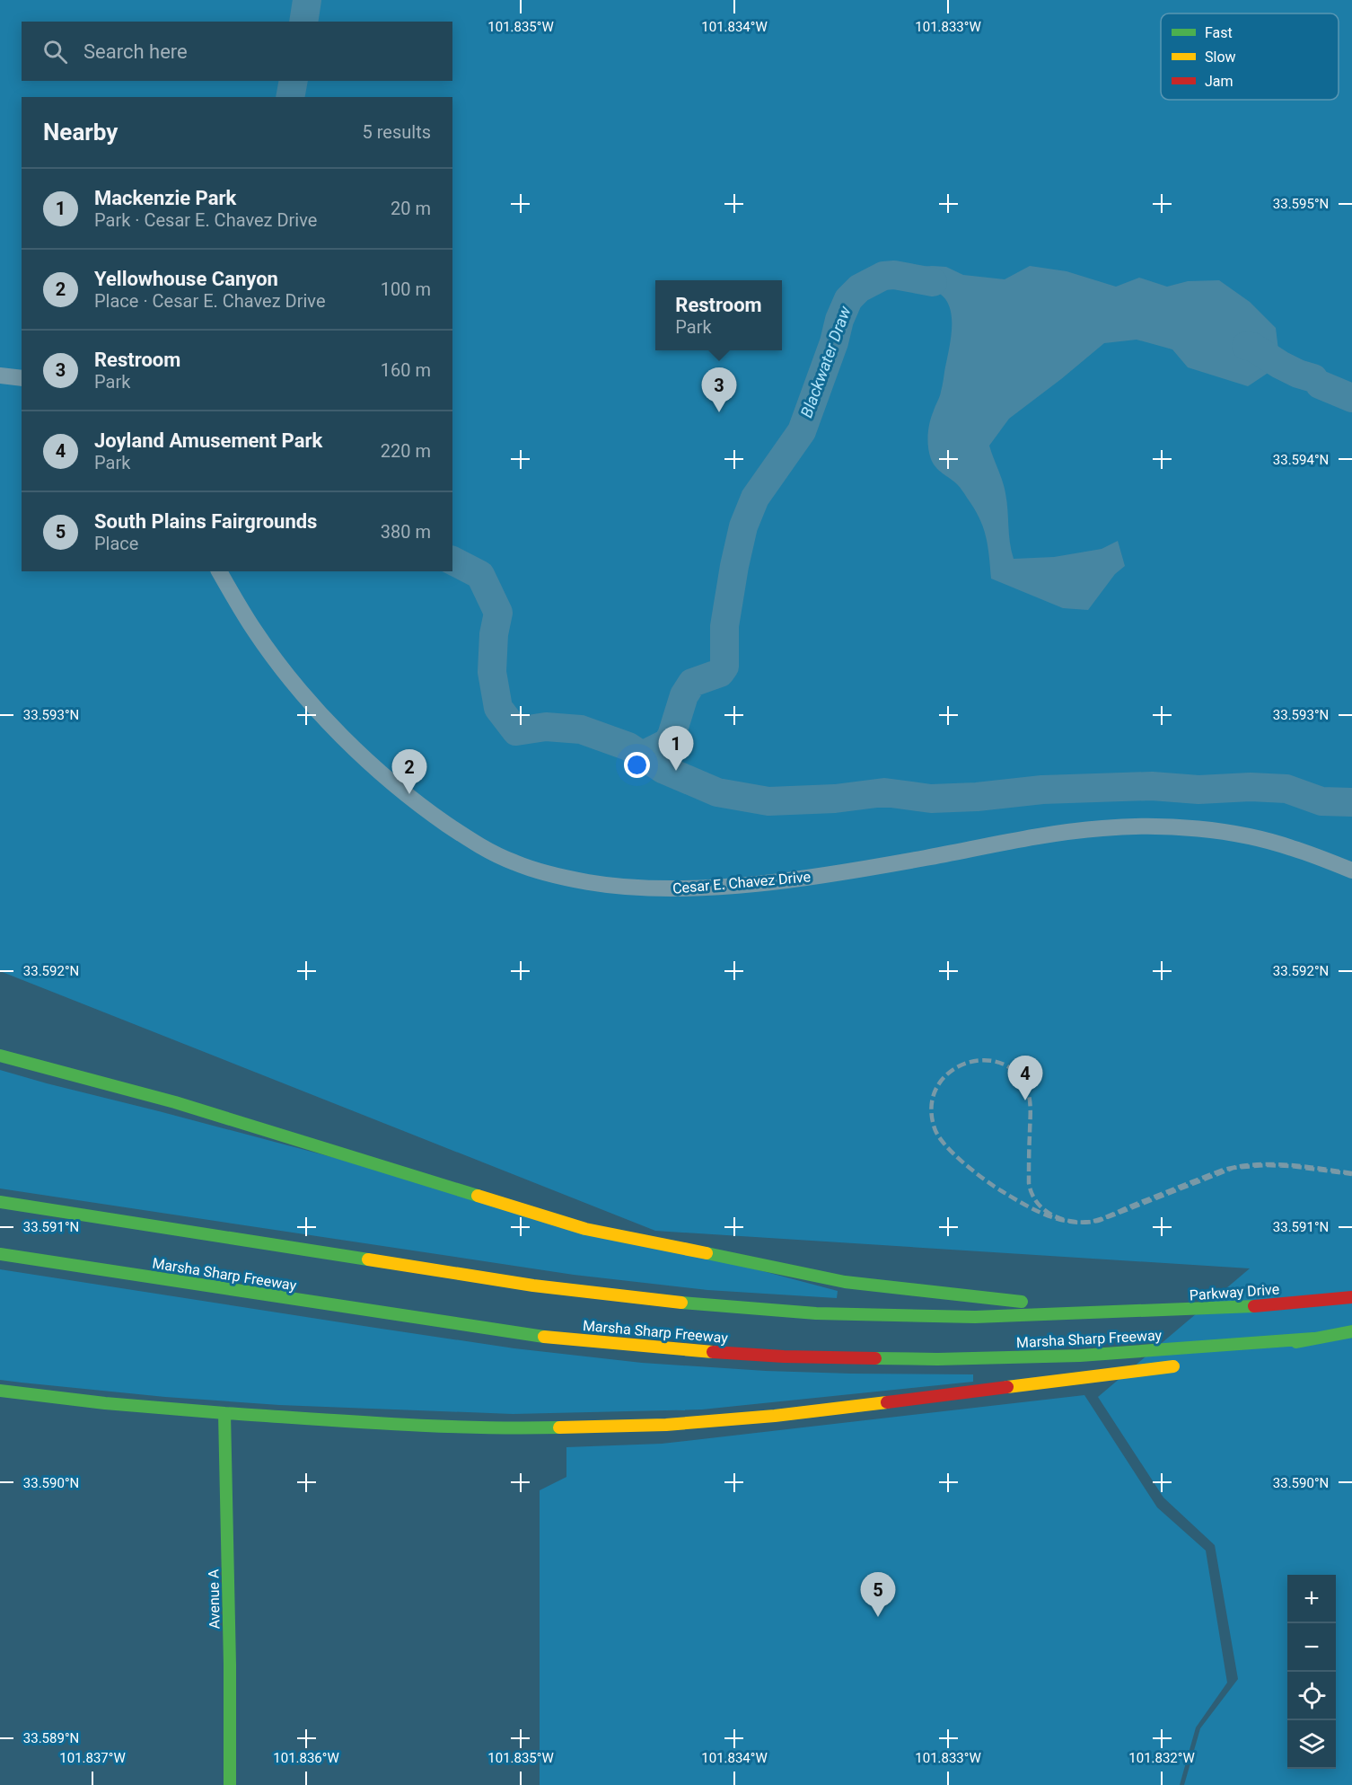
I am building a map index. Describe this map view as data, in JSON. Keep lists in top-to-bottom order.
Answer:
{
  "streets": {
    "main road": ["Marsha Sharp Freeway", "Parkway Drive", "Avenue A"],
    "street": ["Cesar E. Chavez Drive"]
  },
  "crossings": [
    ["Marsha Sharp Freeway", "Parkway Drive"]
  ],
  "water": ["Blackwater Draw"],
  "legend": ["Fast", "Slow", "Jam"],
  "page": {
    "search": "Search here",
    "heading": ["Nearby", "5 results"],
    "list": [
      {
        "mark": "1",
        "name": "Mackenzie Park",
        "note": "Park · Cesar E. Chavez Drive",
        "value": "20 m"
      },
      {
        "mark": "2",
        "name": "Yellowhouse Canyon",
        "note": "Place · Cesar E. Chavez Drive",
        "value": "100 m"
      },
      {
        "mark": "3",
        "name": "Restroom",
        "note": "Park",
        "value": "160 m"
      },
      {
        "mark": "4",
        "name": "Joyland Amusement Park",
        "note": "Park",
        "value": "220 m"
      },
      {
        "mark": "5",
        "name": "South Plains Fairgrounds",
        "note": "Place",
        "value": "380 m"
      }
    ],
    "popup": ["Restroom", "Park"],
    "pins": [
      "3",
      "1",
      "2",
      "4",
      "5"
    ],
    "map_buttons": ["+", "−"]
  },
  "coordinates": [
    "101.835°W",
    "101.834°W",
    "101.833°W",
    "33.595°N",
    "33.594°N",
    "33.593°N",
    "33.592°N",
    "33.591°N",
    "33.590°N",
    "33.589°N",
    "101.837°W",
    "101.836°W",
    "101.832°W"
  ]
}
